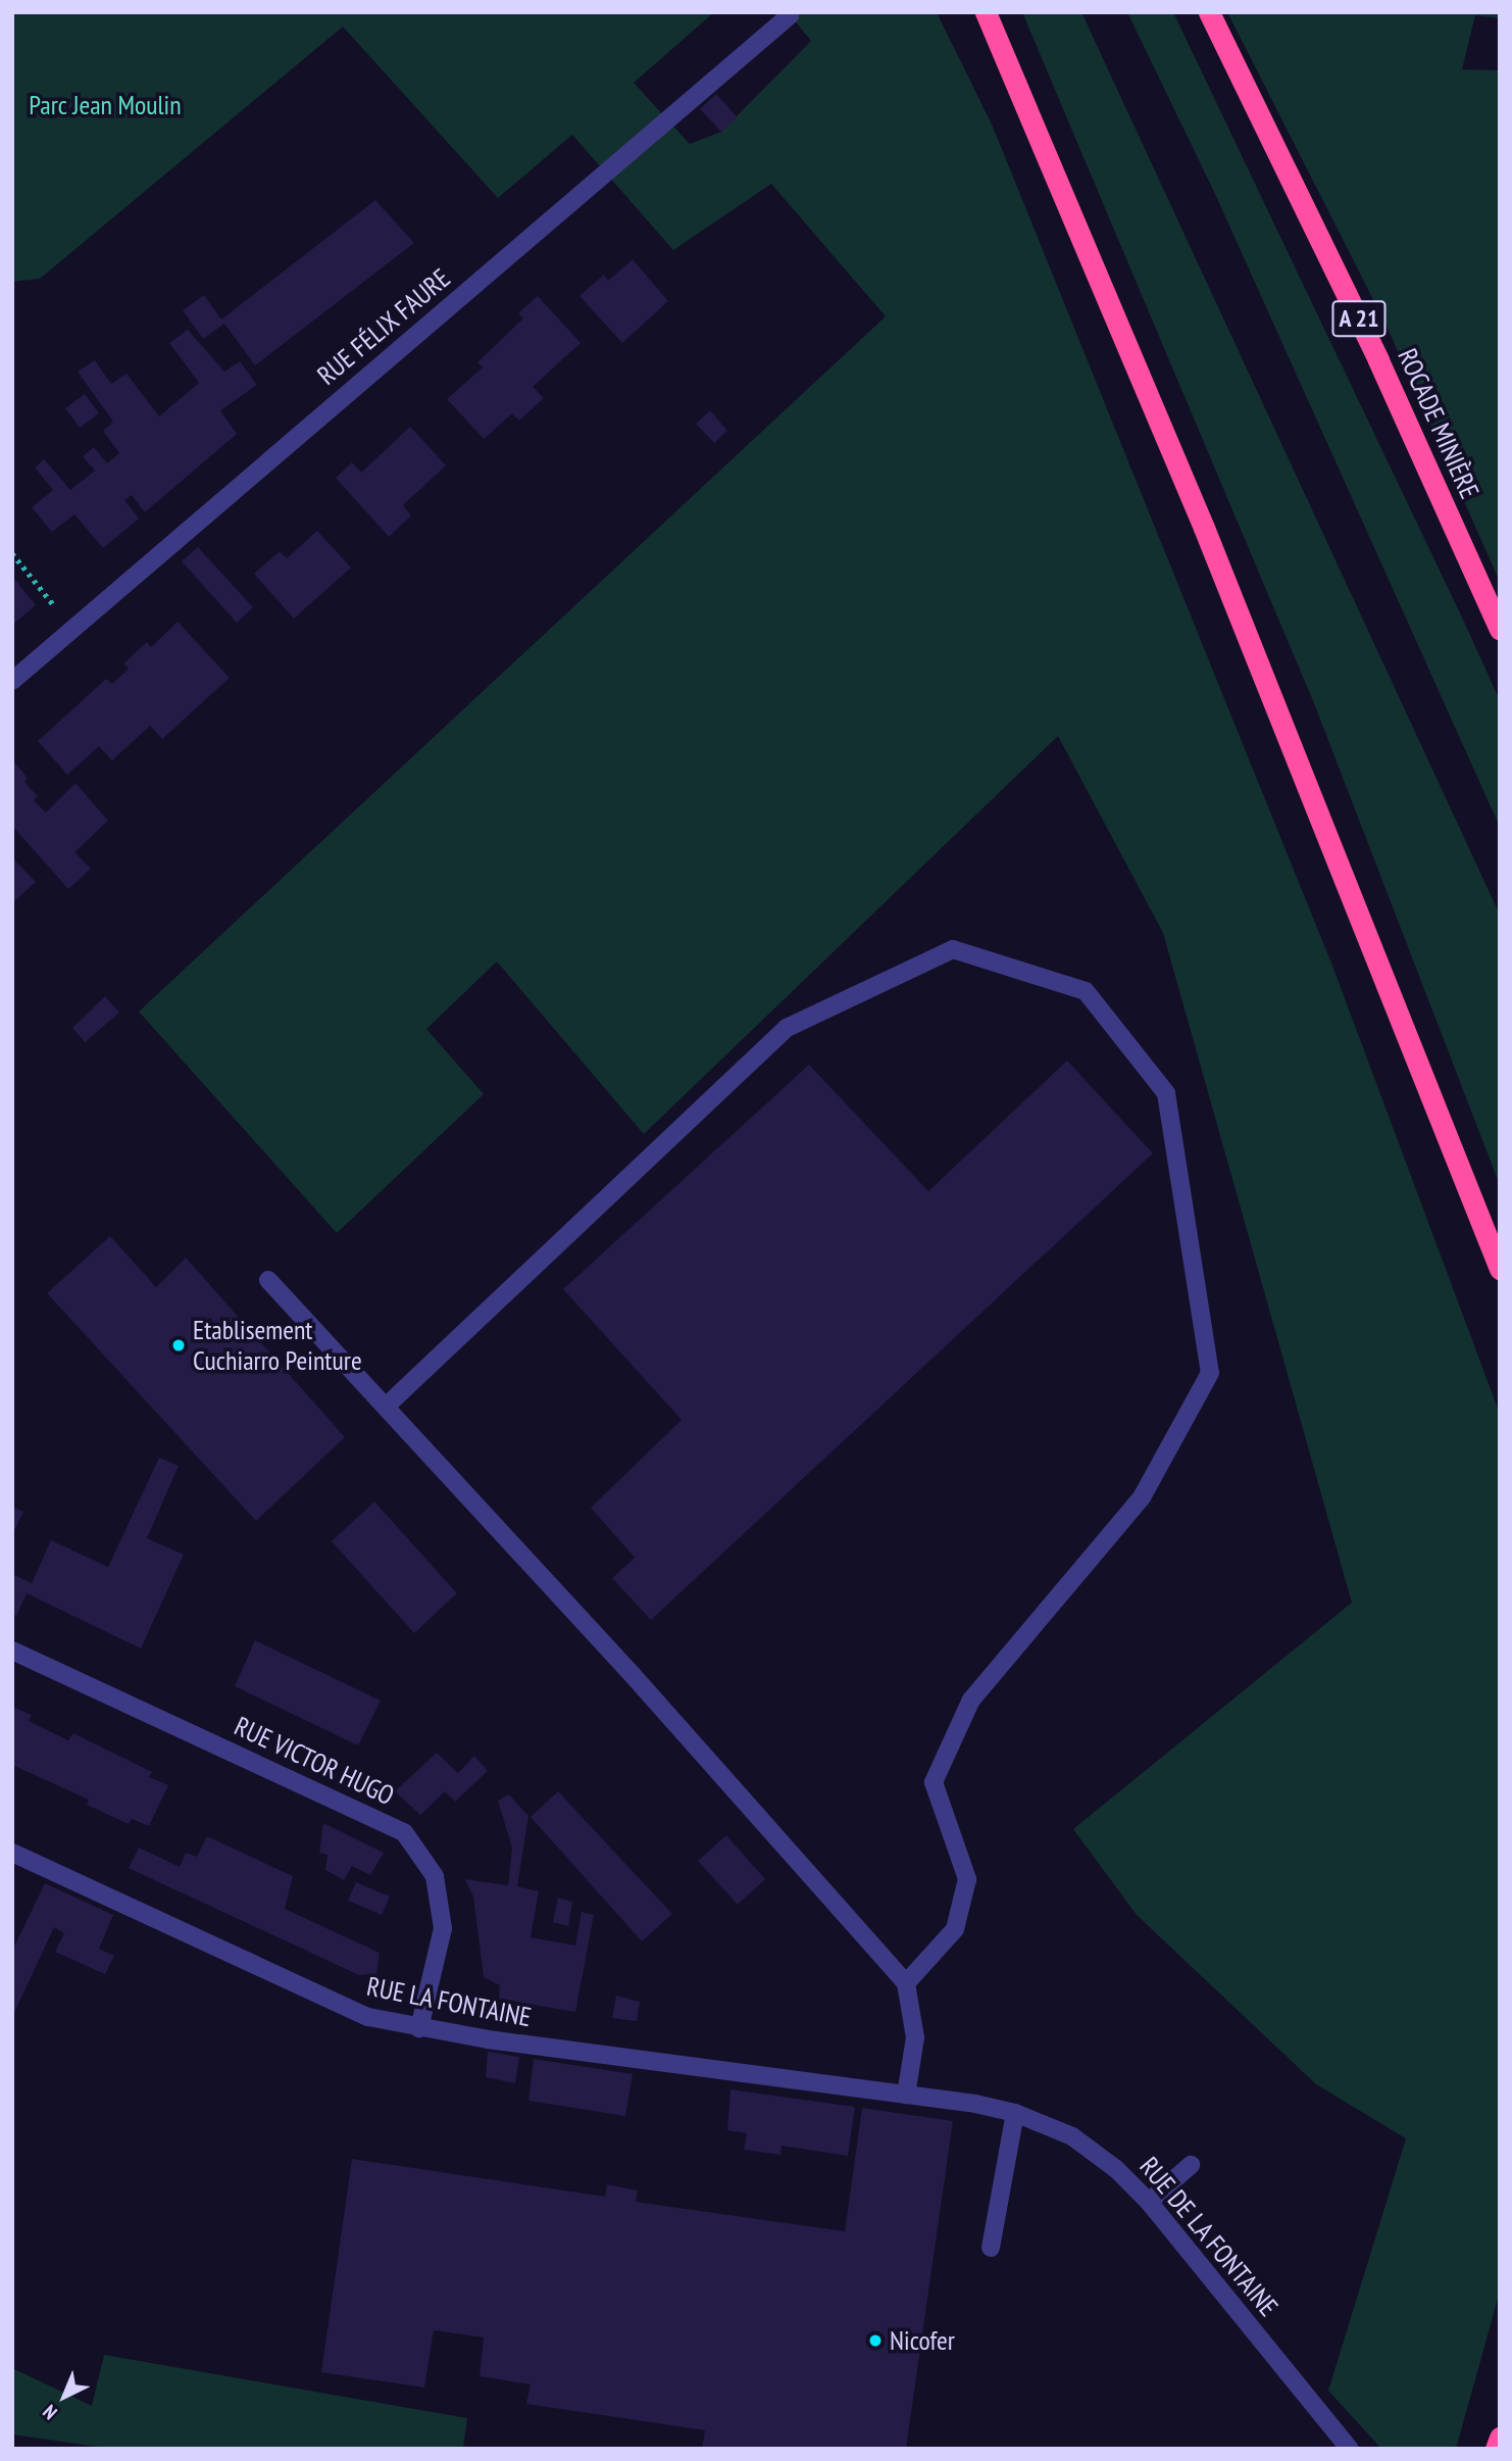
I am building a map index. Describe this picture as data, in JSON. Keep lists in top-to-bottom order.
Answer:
{
  "streets": {
    "highway": ["A 21", "ROCADE MINIÈRE"],
    "street": [
      "RUE FÉLIX FAURE",
      "RUE VICTOR HUGO",
      "RUE LA FONTAINE",
      "RUE DE LA FONTAINE"
    ]
  },
  "crossings": [
    ["RUE VICTOR HUGO", "RUE LA FONTAINE"],
    ["RUE LA FONTAINE", "RUE DE LA FONTAINE"]
  ],
  "parks": ["Parc Jean Moulin"],
  "places": ["Etablisement Cuchiarro Peinture", "Nicofer"],
  "north": "bottom left"
}
